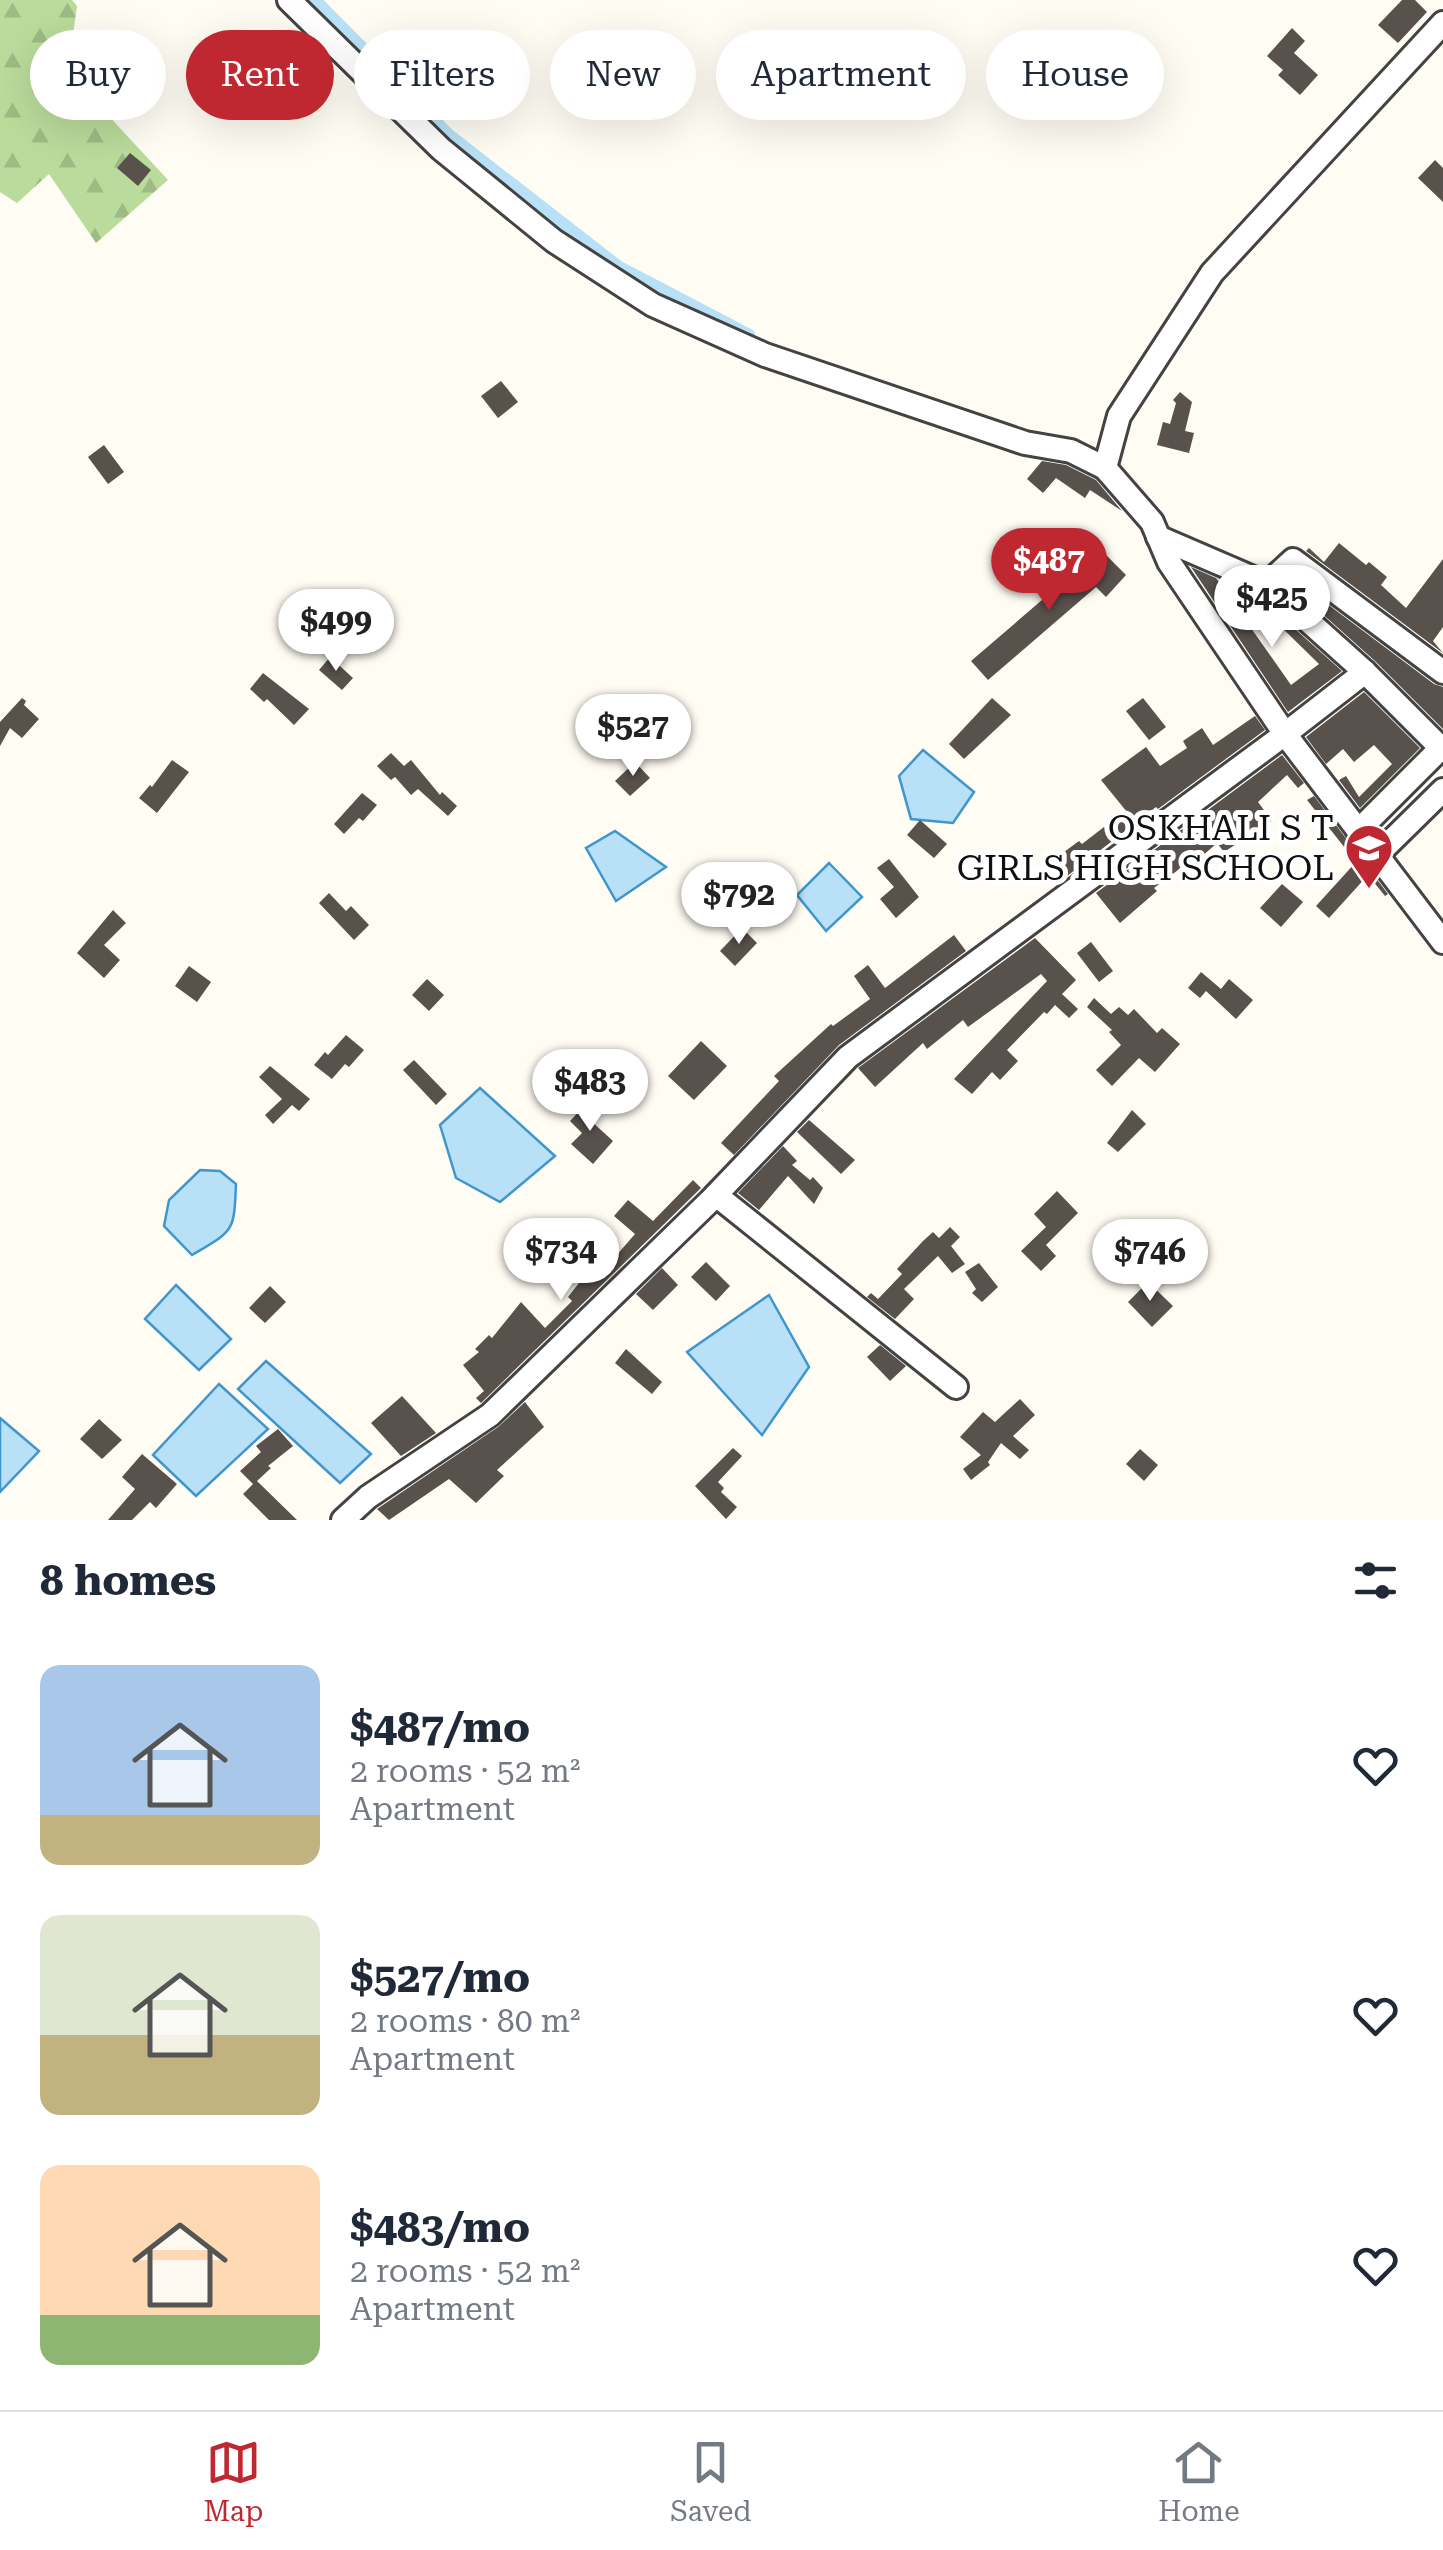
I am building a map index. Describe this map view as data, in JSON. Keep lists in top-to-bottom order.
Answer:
{
  "places": {
    "school or university": ["OSKHALI S T GIRLS HIGH SCHOOL"]
  },
  "page": {
    "chip": [
      "Buy",
      "Rent",
      "Filters",
      "New",
      "Apartment",
      "House"
    ],
    "price": [
      "$487",
      "$425",
      "$499",
      "$527",
      "$792",
      "$483",
      "$734",
      "$746"
    ],
    "heading": "8 homes",
    "list": [
      {
        "name": "$487/mo",
        "note": "2 rooms · 52 m² · Apartment"
      },
      {
        "name": "$527/mo",
        "note": "2 rooms · 80 m² · Apartment"
      },
      {
        "name": "$483/mo",
        "note": "2 rooms · 52 m² · Apartment"
      }
    ],
    "tabs": ["Map", "Saved", "Home"]
  }
}
